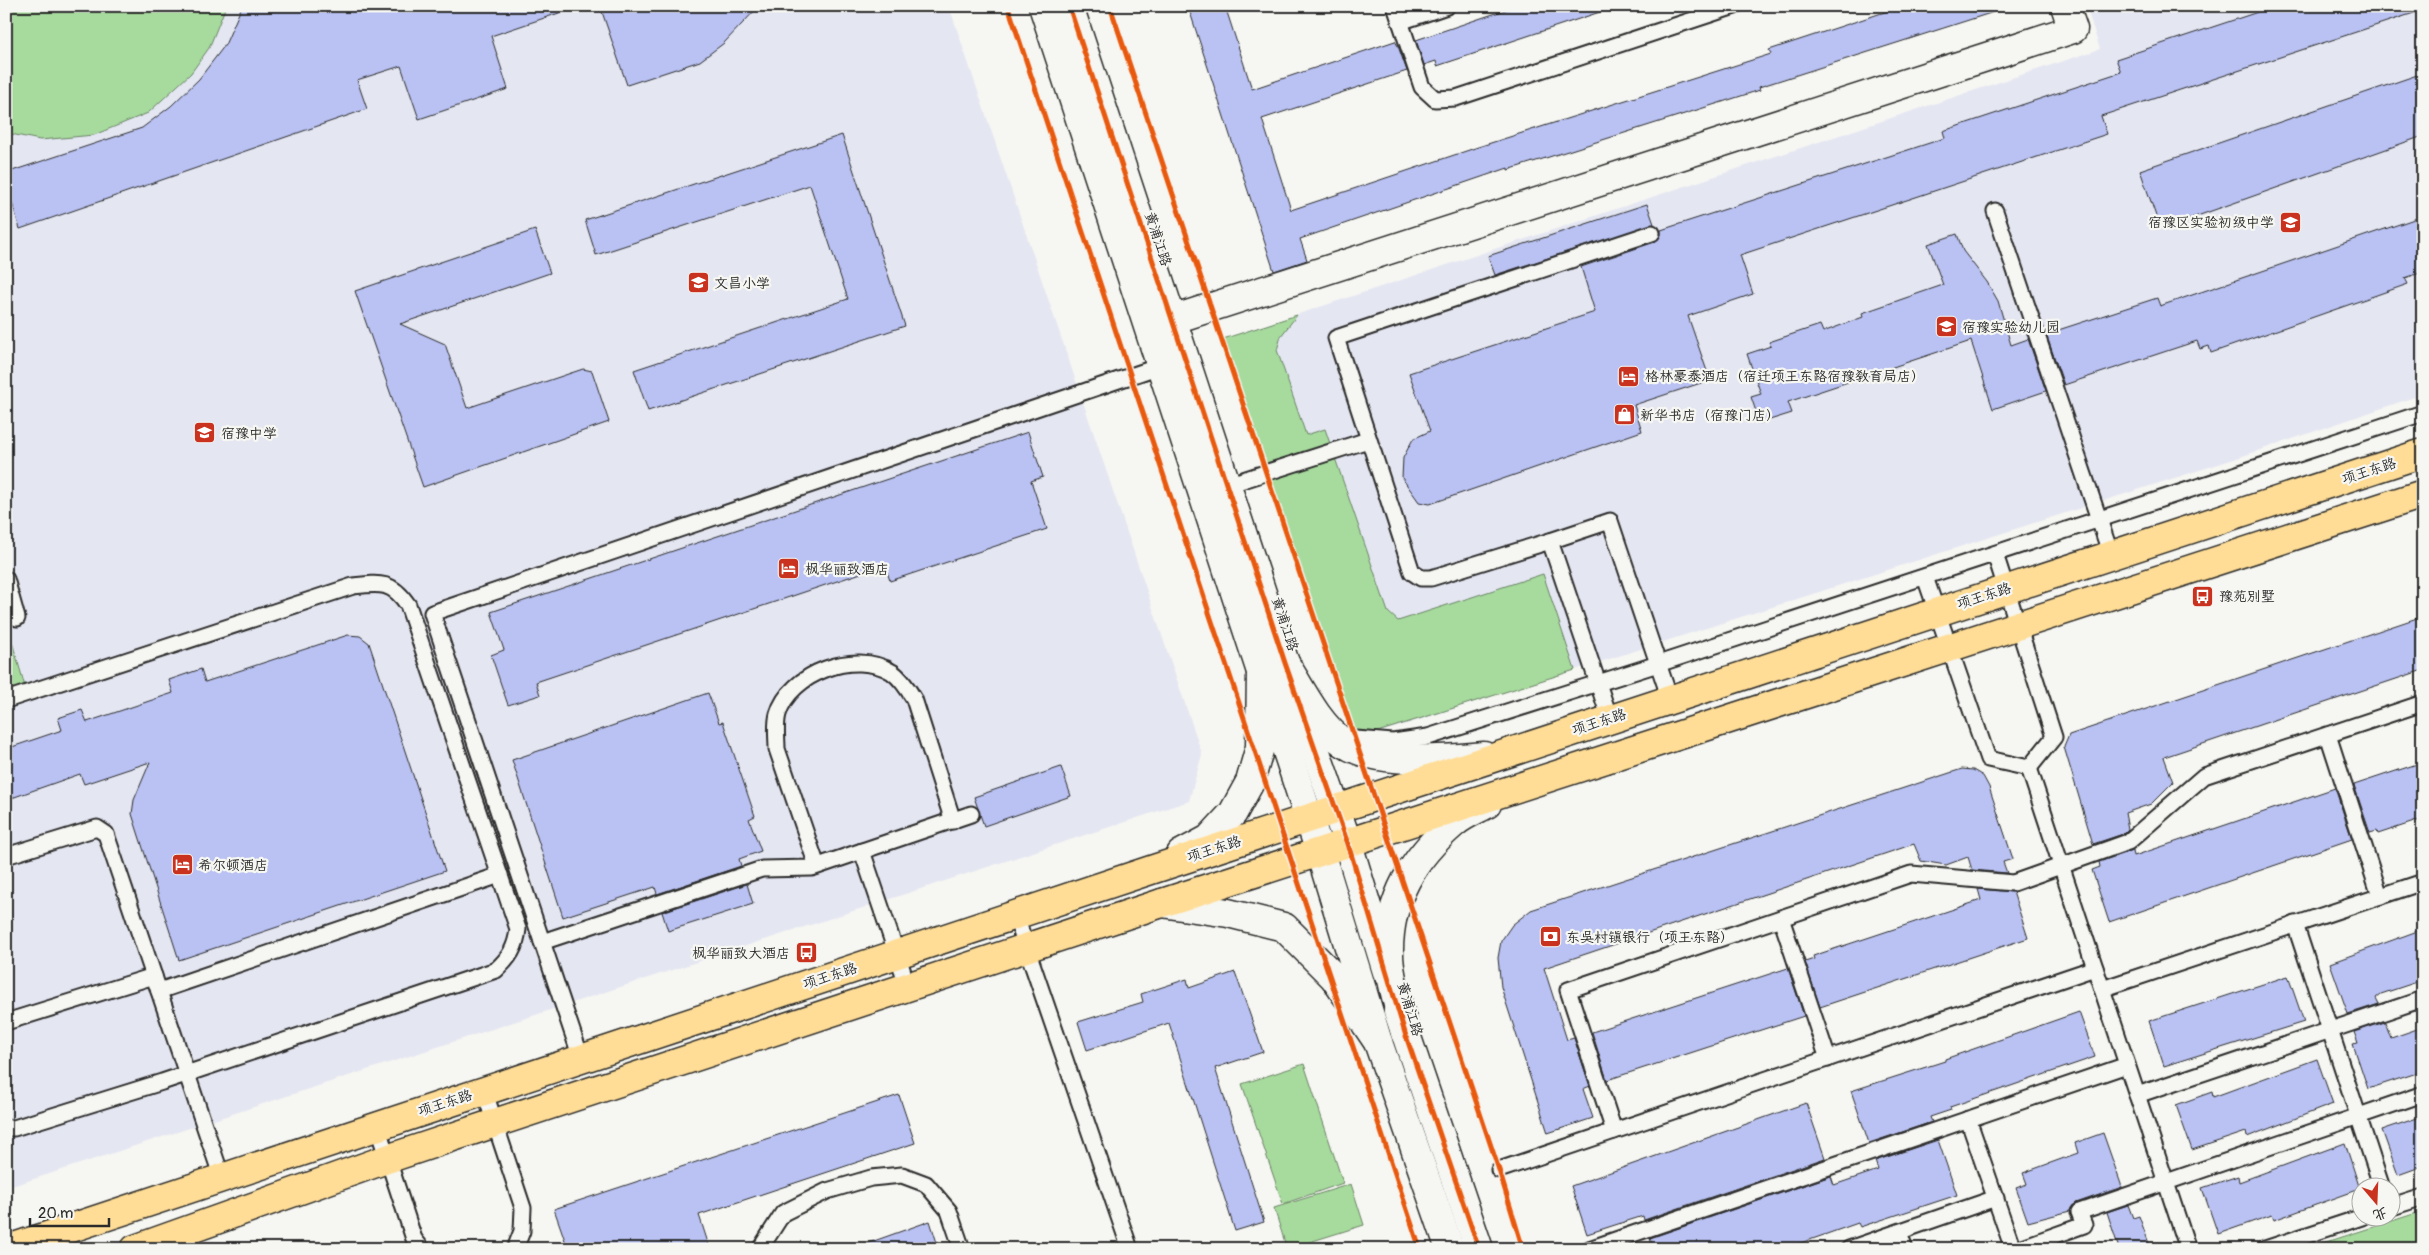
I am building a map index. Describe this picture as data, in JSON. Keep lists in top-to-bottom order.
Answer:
{
  "streets": {
    "main road": ["项王东路"],
    "street": ["黄浦江路"]
  },
  "crossings": [
    ["黄浦江路", "项王东路"]
  ],
  "places": {
    "school or university": [
      "宿豫区实验初级中学",
      "文昌小学",
      "宿豫实验幼儿园",
      "宿豫中学"
    ],
    "hotel": ["格林豪泰酒店（宿迁项王东路宿豫教育局店）", "枫华丽致酒店", "希尔顿酒店"],
    "shop": ["新华书店（宿豫门店）"],
    "bus stop": ["豫苑别墅", "枫华丽致大酒店"],
    "bank": ["东吴村镇银行（项王东路）"]
  },
  "scale_bar": "20 m",
  "north": "bottom"
}
